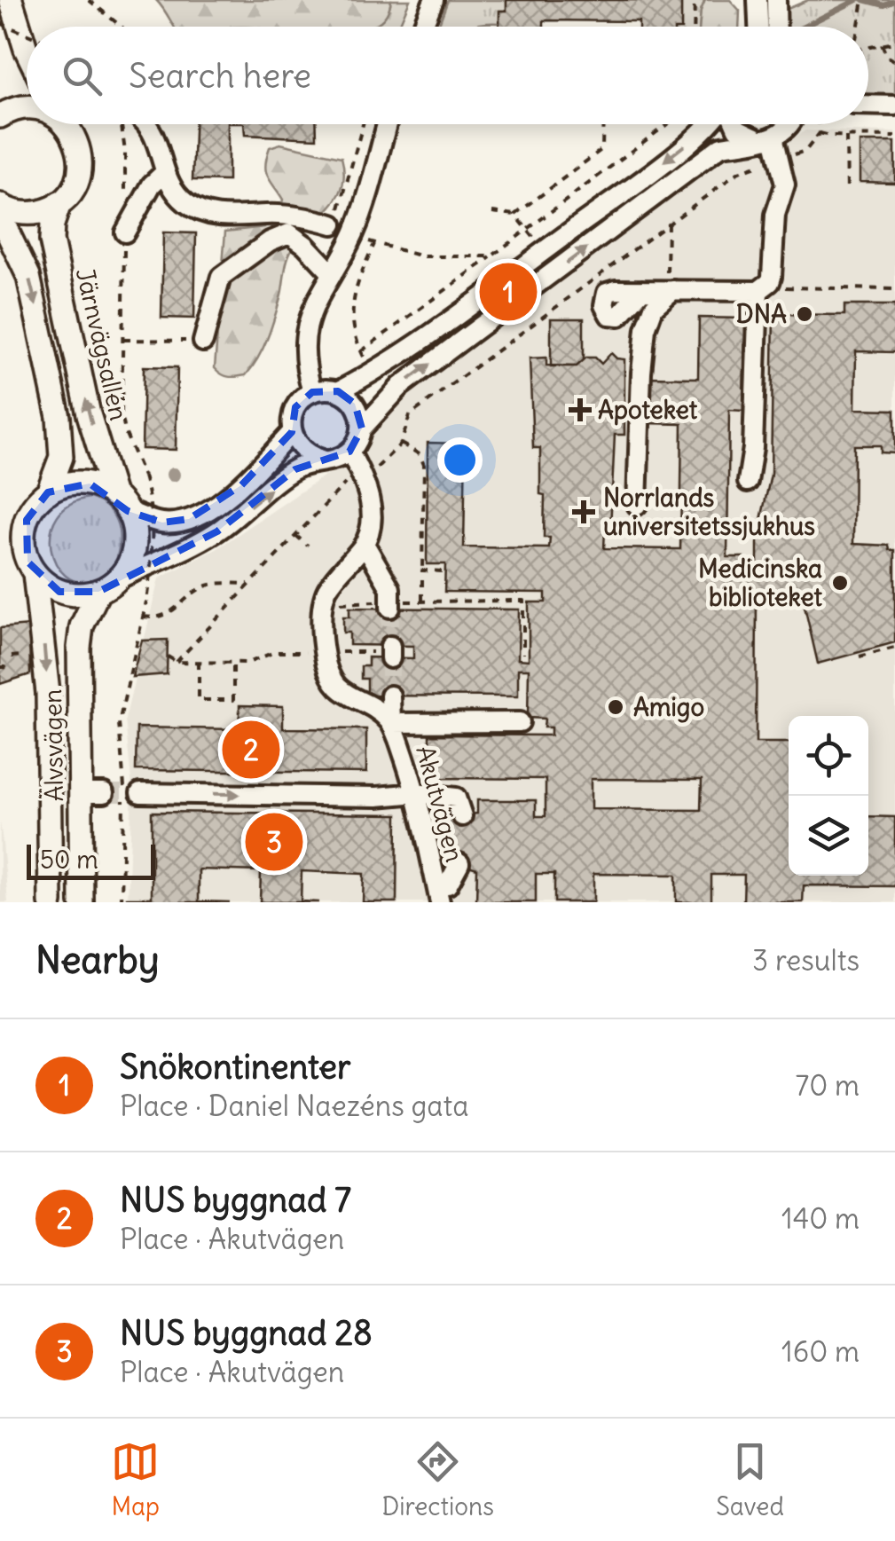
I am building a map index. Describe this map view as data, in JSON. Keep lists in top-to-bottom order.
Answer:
{
  "streets": {
    "main road": ["Järnvägsallén", "Älvsvägen"],
    "street": ["Akutvägen"]
  },
  "crossings": [
    ["Järnvägsallén", "Älvsvägen"]
  ],
  "places": {
    "other": ["DNA", "Medicinska biblioteket", "Amigo"],
    "health": ["Apoteket", "Norrlands universitetssjukhus"]
  },
  "scale_bar": "50 m",
  "page": {
    "search": "Search here",
    "pins": ["1", "2", "3"],
    "scale": "50 m",
    "heading": ["Nearby", "3 results"],
    "list": [
      {
        "mark": "1",
        "name": "Snökontinenter",
        "note": "Place · Daniel Naezéns gata",
        "value": "70 m"
      },
      {
        "mark": "2",
        "name": "NUS byggnad 7",
        "note": "Place · Akutvägen",
        "value": "140 m"
      },
      {
        "mark": "3",
        "name": "NUS byggnad 28",
        "note": "Place · Akutvägen",
        "value": "160 m"
      }
    ],
    "nav": ["Map", "Directions", "Saved"]
  }
}
